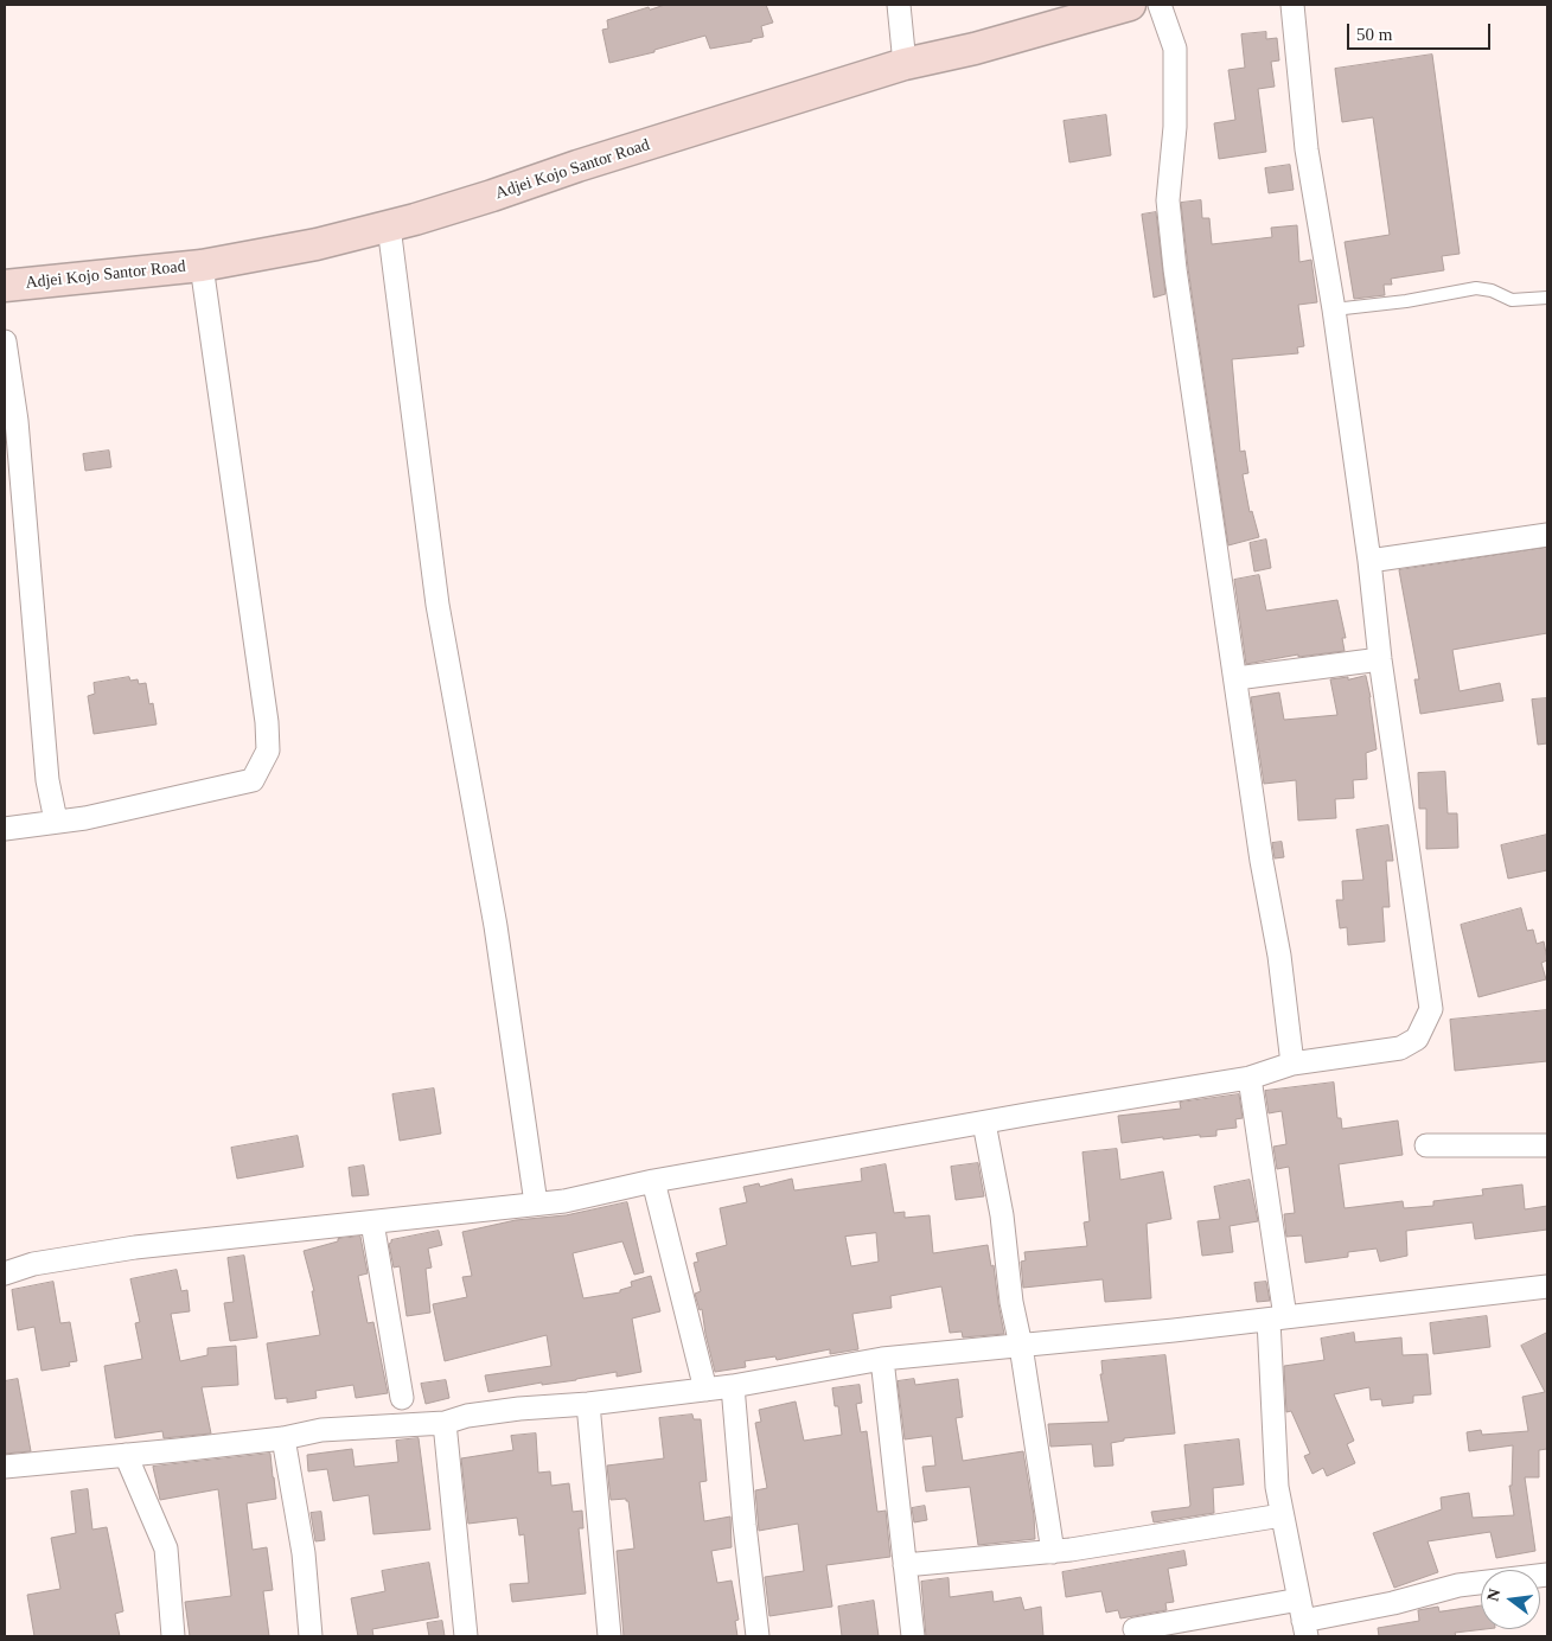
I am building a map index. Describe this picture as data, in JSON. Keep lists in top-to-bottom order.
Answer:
{
  "streets": {
    "street": ["Adjei Kojo Santor Road"]
  },
  "scale_bar": "50 m",
  "north": "left"
}
